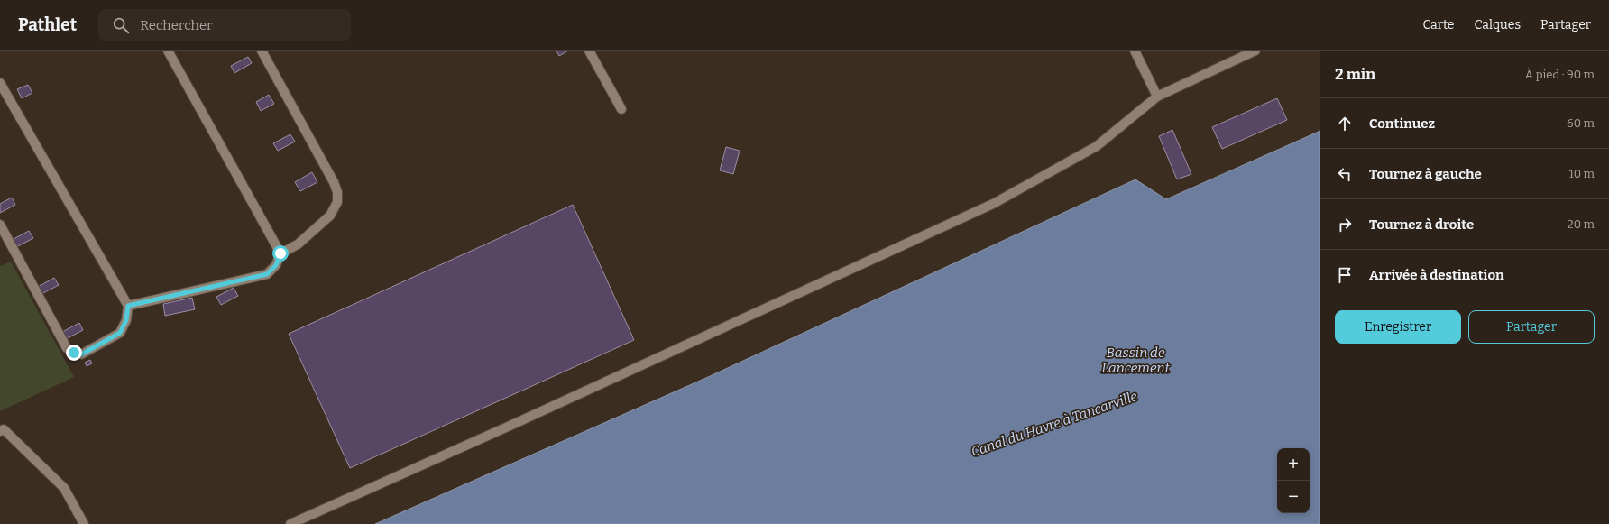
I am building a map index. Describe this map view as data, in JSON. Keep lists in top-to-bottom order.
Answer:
{
  "water": ["Bassin de Lancement", "Canal du Havre à Tancarville"],
  "page": {
    "header": "Pathlet",
    "search": "Rechercher",
    "nav": ["Carte", "Calques", "Partager"],
    "heading": ["2 min", "À pied · 90 m"],
    "list": [
      ["Continuez", "60 m"],
      ["Tournez à gauche", "10 m"],
      ["Tournez à droite", "20 m"],
      "Arrivée à destination"
    ],
    "buttons": ["Enregistrer", "Partager"],
    "map_buttons": ["+", "−"]
  }
}
